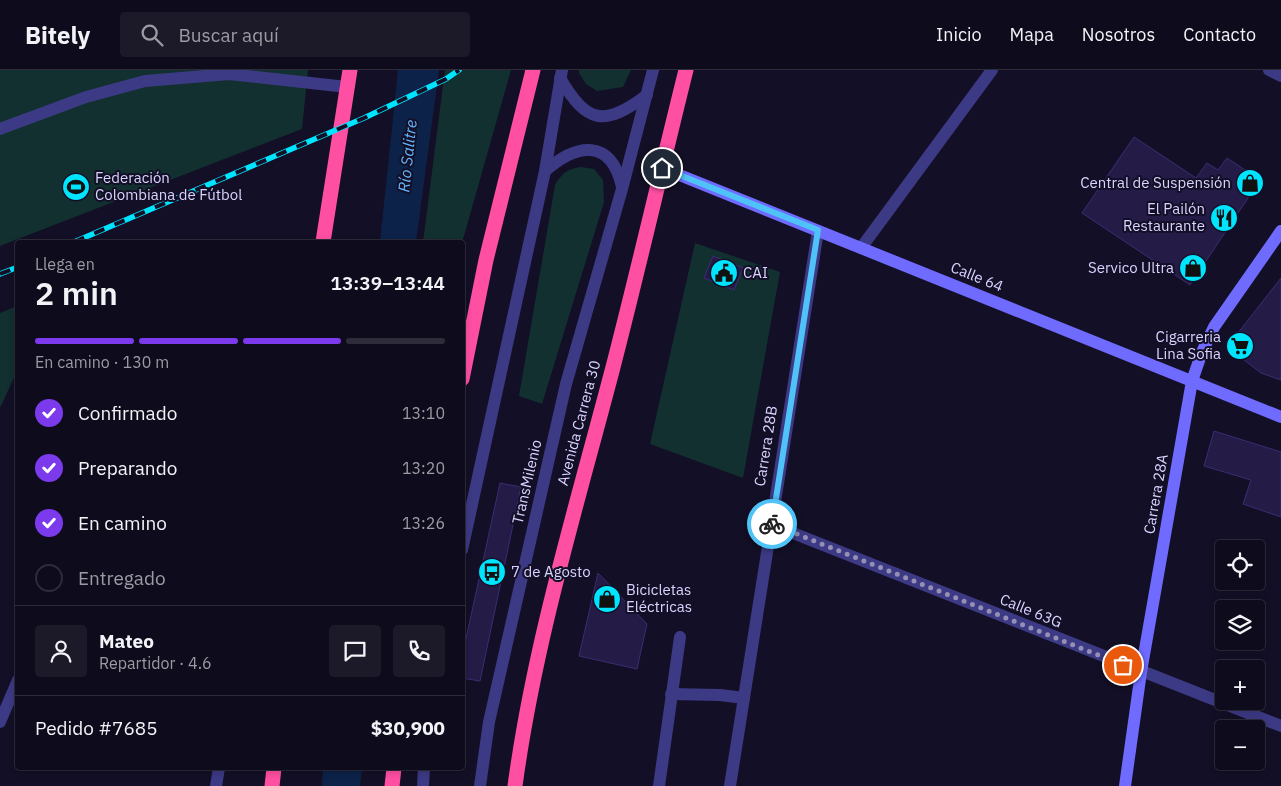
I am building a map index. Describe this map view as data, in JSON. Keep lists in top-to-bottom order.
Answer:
{
  "streets": {
    "highway": ["Avenida Carrera 30"],
    "street": [
      "Calle 64",
      "Carrera 28B",
      "TransMilenio",
      "Carrera 28A",
      "Calle 63G"
    ]
  },
  "crossings": [
    ["Calle 64", "Avenida Carrera 30"],
    ["Calle 64", "Carrera 28B"],
    ["Calle 64", "Carrera 28A"],
    ["Carrera 28B", "Calle 63G"],
    ["Carrera 28A", "Calle 63G"]
  ],
  "water": ["Río Salitre"],
  "places": {
    "shop": ["Central de Suspensión", "Servico Ultra", "Bicicletas Eléctricas"],
    "sports": ["Federación Colombiana de Fútbol"],
    "restaurant": ["El Pailón Restaurante"],
    "public building": ["CAI"],
    "supermarket": ["Cigarreria Lina Sofia"],
    "bus stop": ["7 de Agosto"]
  },
  "page": {
    "header": "Bitely",
    "search": "Buscar aquí",
    "nav": [
      "Inicio",
      "Mapa",
      "Nosotros",
      "Contacto"
    ],
    "heading": ["2 min", "Llega en", "13:39–13:44"],
    "panel": [
      "Mateo",
      "Repartidor · 4.6",
      "Pedido #7685",
      "$30,900"
    ],
    "bar": "En camino · 130 m",
    "list": [
      ["Confirmado", "13:10"],
      ["Preparando", "13:20"],
      ["En camino", "13:26"],
      "Entregado"
    ],
    "map_buttons": ["+", "−"]
  }
}
